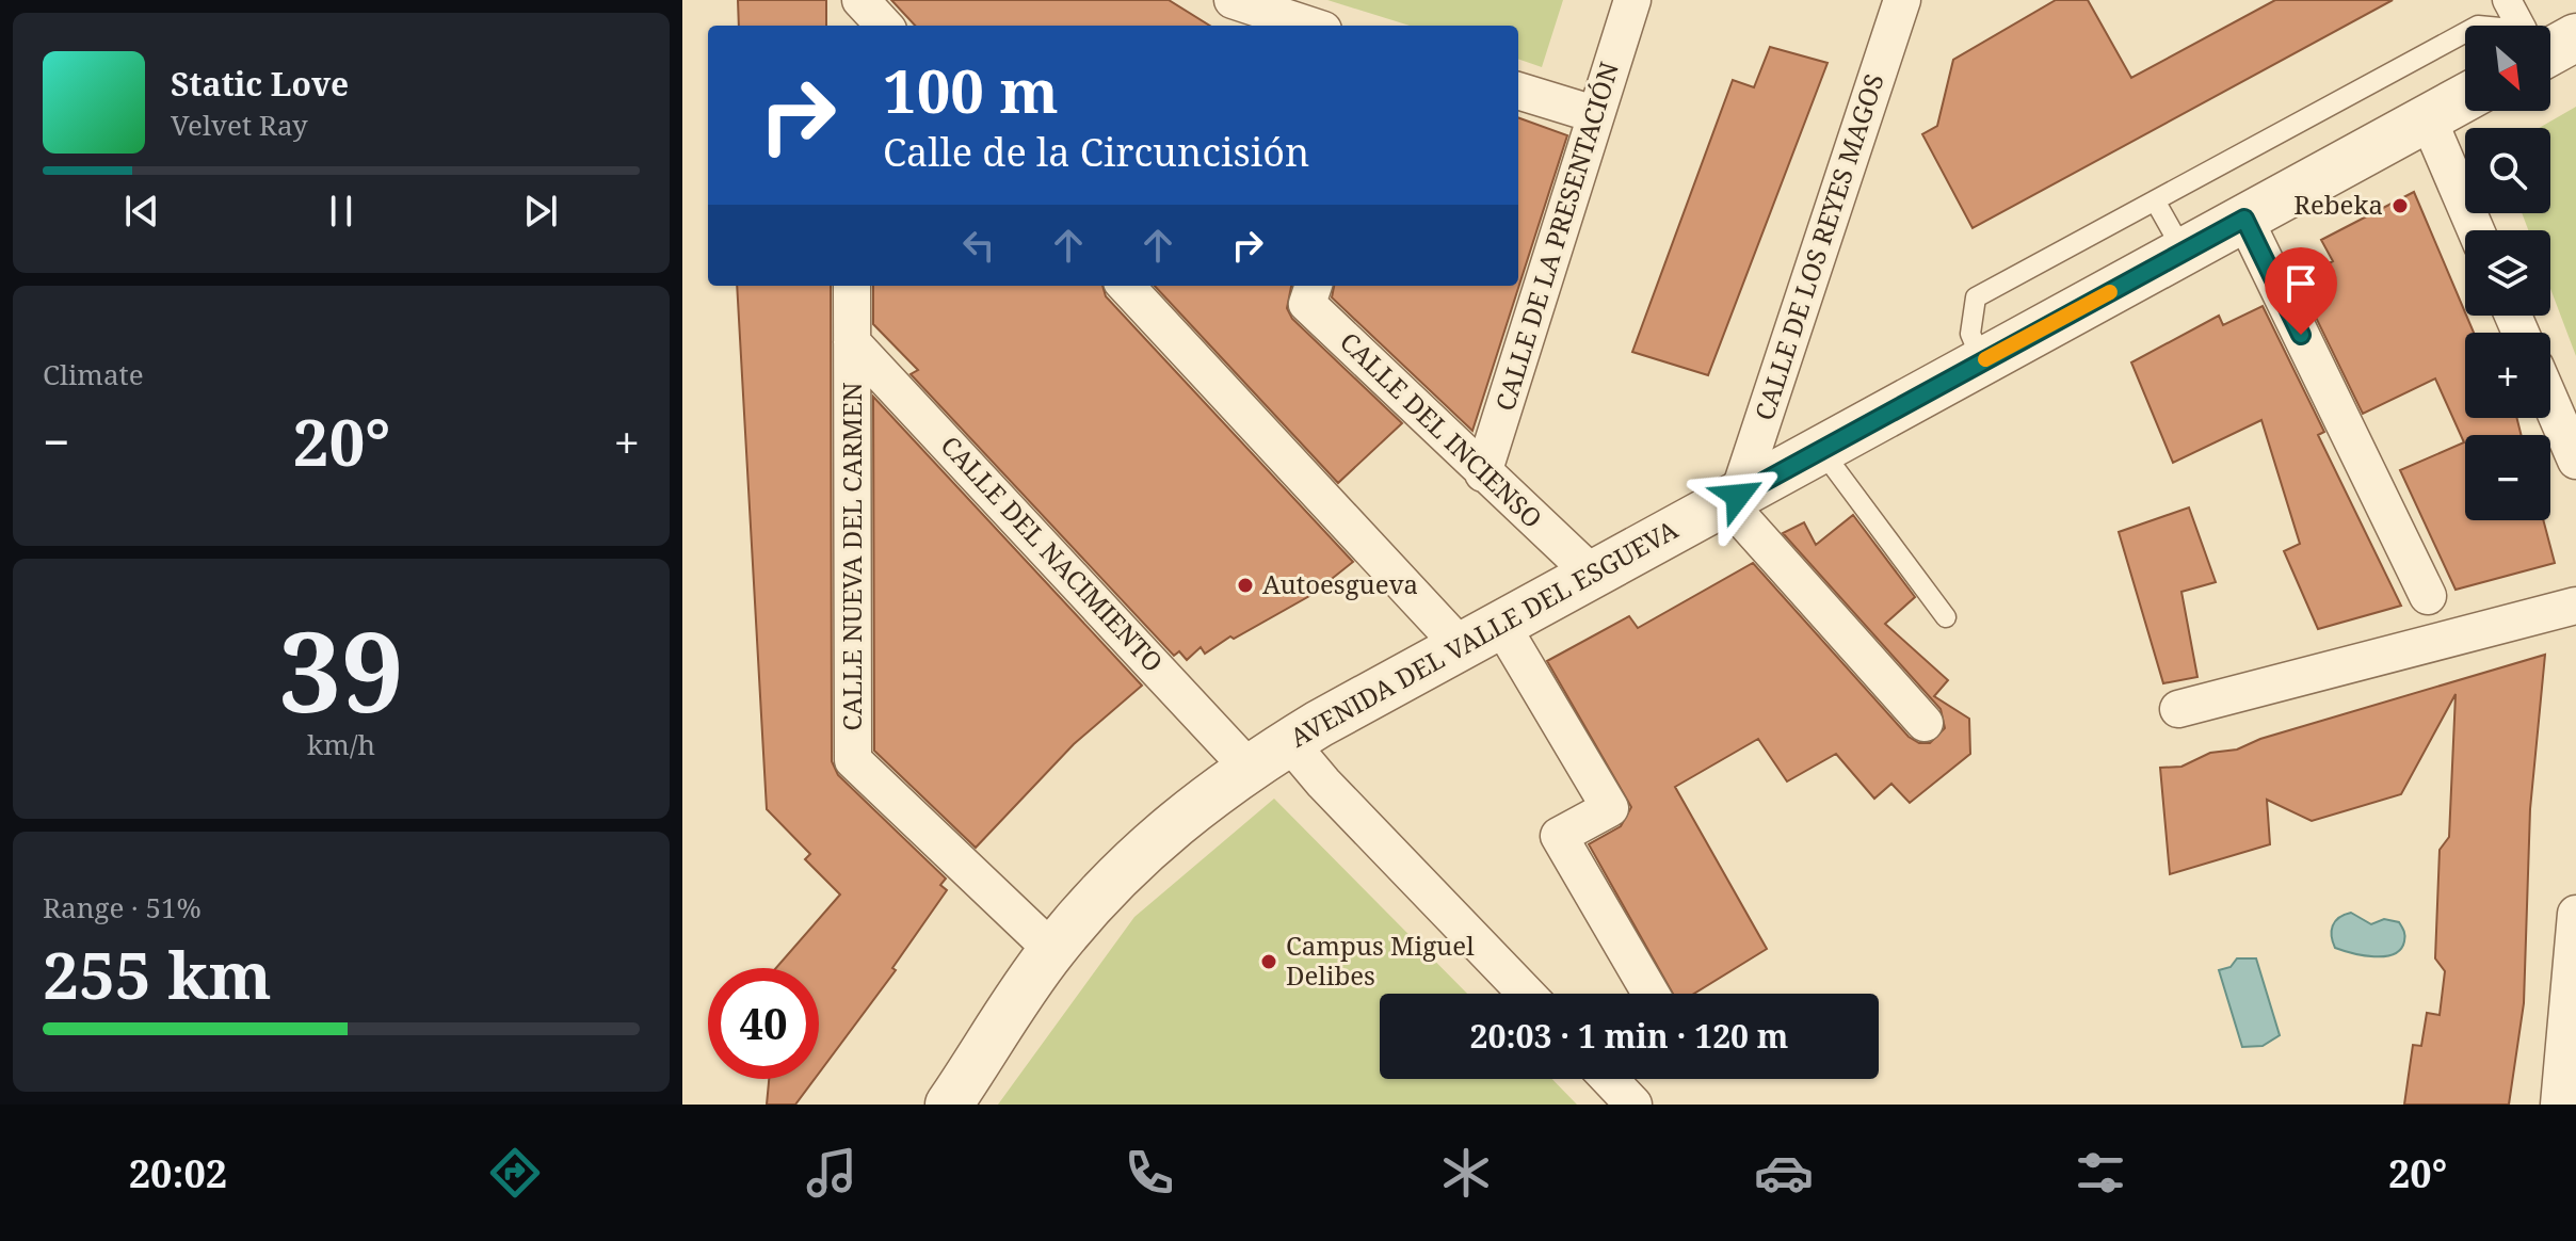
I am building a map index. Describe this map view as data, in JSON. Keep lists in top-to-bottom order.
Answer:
{
  "streets": {
    "street": [
      "CALLE DE LA PRESENTACIÓN",
      "CALLE DE LOS REYES MAGOS",
      "CALLE DEL INCIENSO",
      "CALLE DEL NACIMIENTO",
      "CALLE NUEVA DEL CARMEN",
      "AVENIDA DEL VALLE DEL ESGUEVA"
    ]
  },
  "crossings": [
    ["CALLE DE LA PRESENTACIÓN", "CALLE DEL INCIENSO"],
    ["CALLE DE LOS REYES MAGOS", "AVENIDA DEL VALLE DEL ESGUEVA"],
    ["CALLE DEL INCIENSO", "AVENIDA DEL VALLE DEL ESGUEVA"],
    ["CALLE DEL NACIMIENTO", "CALLE NUEVA DEL CARMEN"],
    ["CALLE DEL NACIMIENTO", "AVENIDA DEL VALLE DEL ESGUEVA"],
    ["CALLE NUEVA DEL CARMEN", "AVENIDA DEL VALLE DEL ESGUEVA"]
  ],
  "places": ["Rebeka", "Autoesgueva", "Campus Miguel Delibes"],
  "north": "bottom right",
  "page": {
    "map_buttons": ["+", "−"],
    "turn": ["100 m", "Calle de la Circuncisión"],
    "song": ["Static Love", "Velvet Ray"],
    "tile": [
      "Climate",
      ["39", "km/h"],
      ["Range · 51%", "255 km"]
    ],
    "heat": ["−", "20°", "+"],
    "limit": "40",
    "trip": "20:03 · 1 min · 120 m",
    "tabs": ["20:02", "20°"]
  }
}
